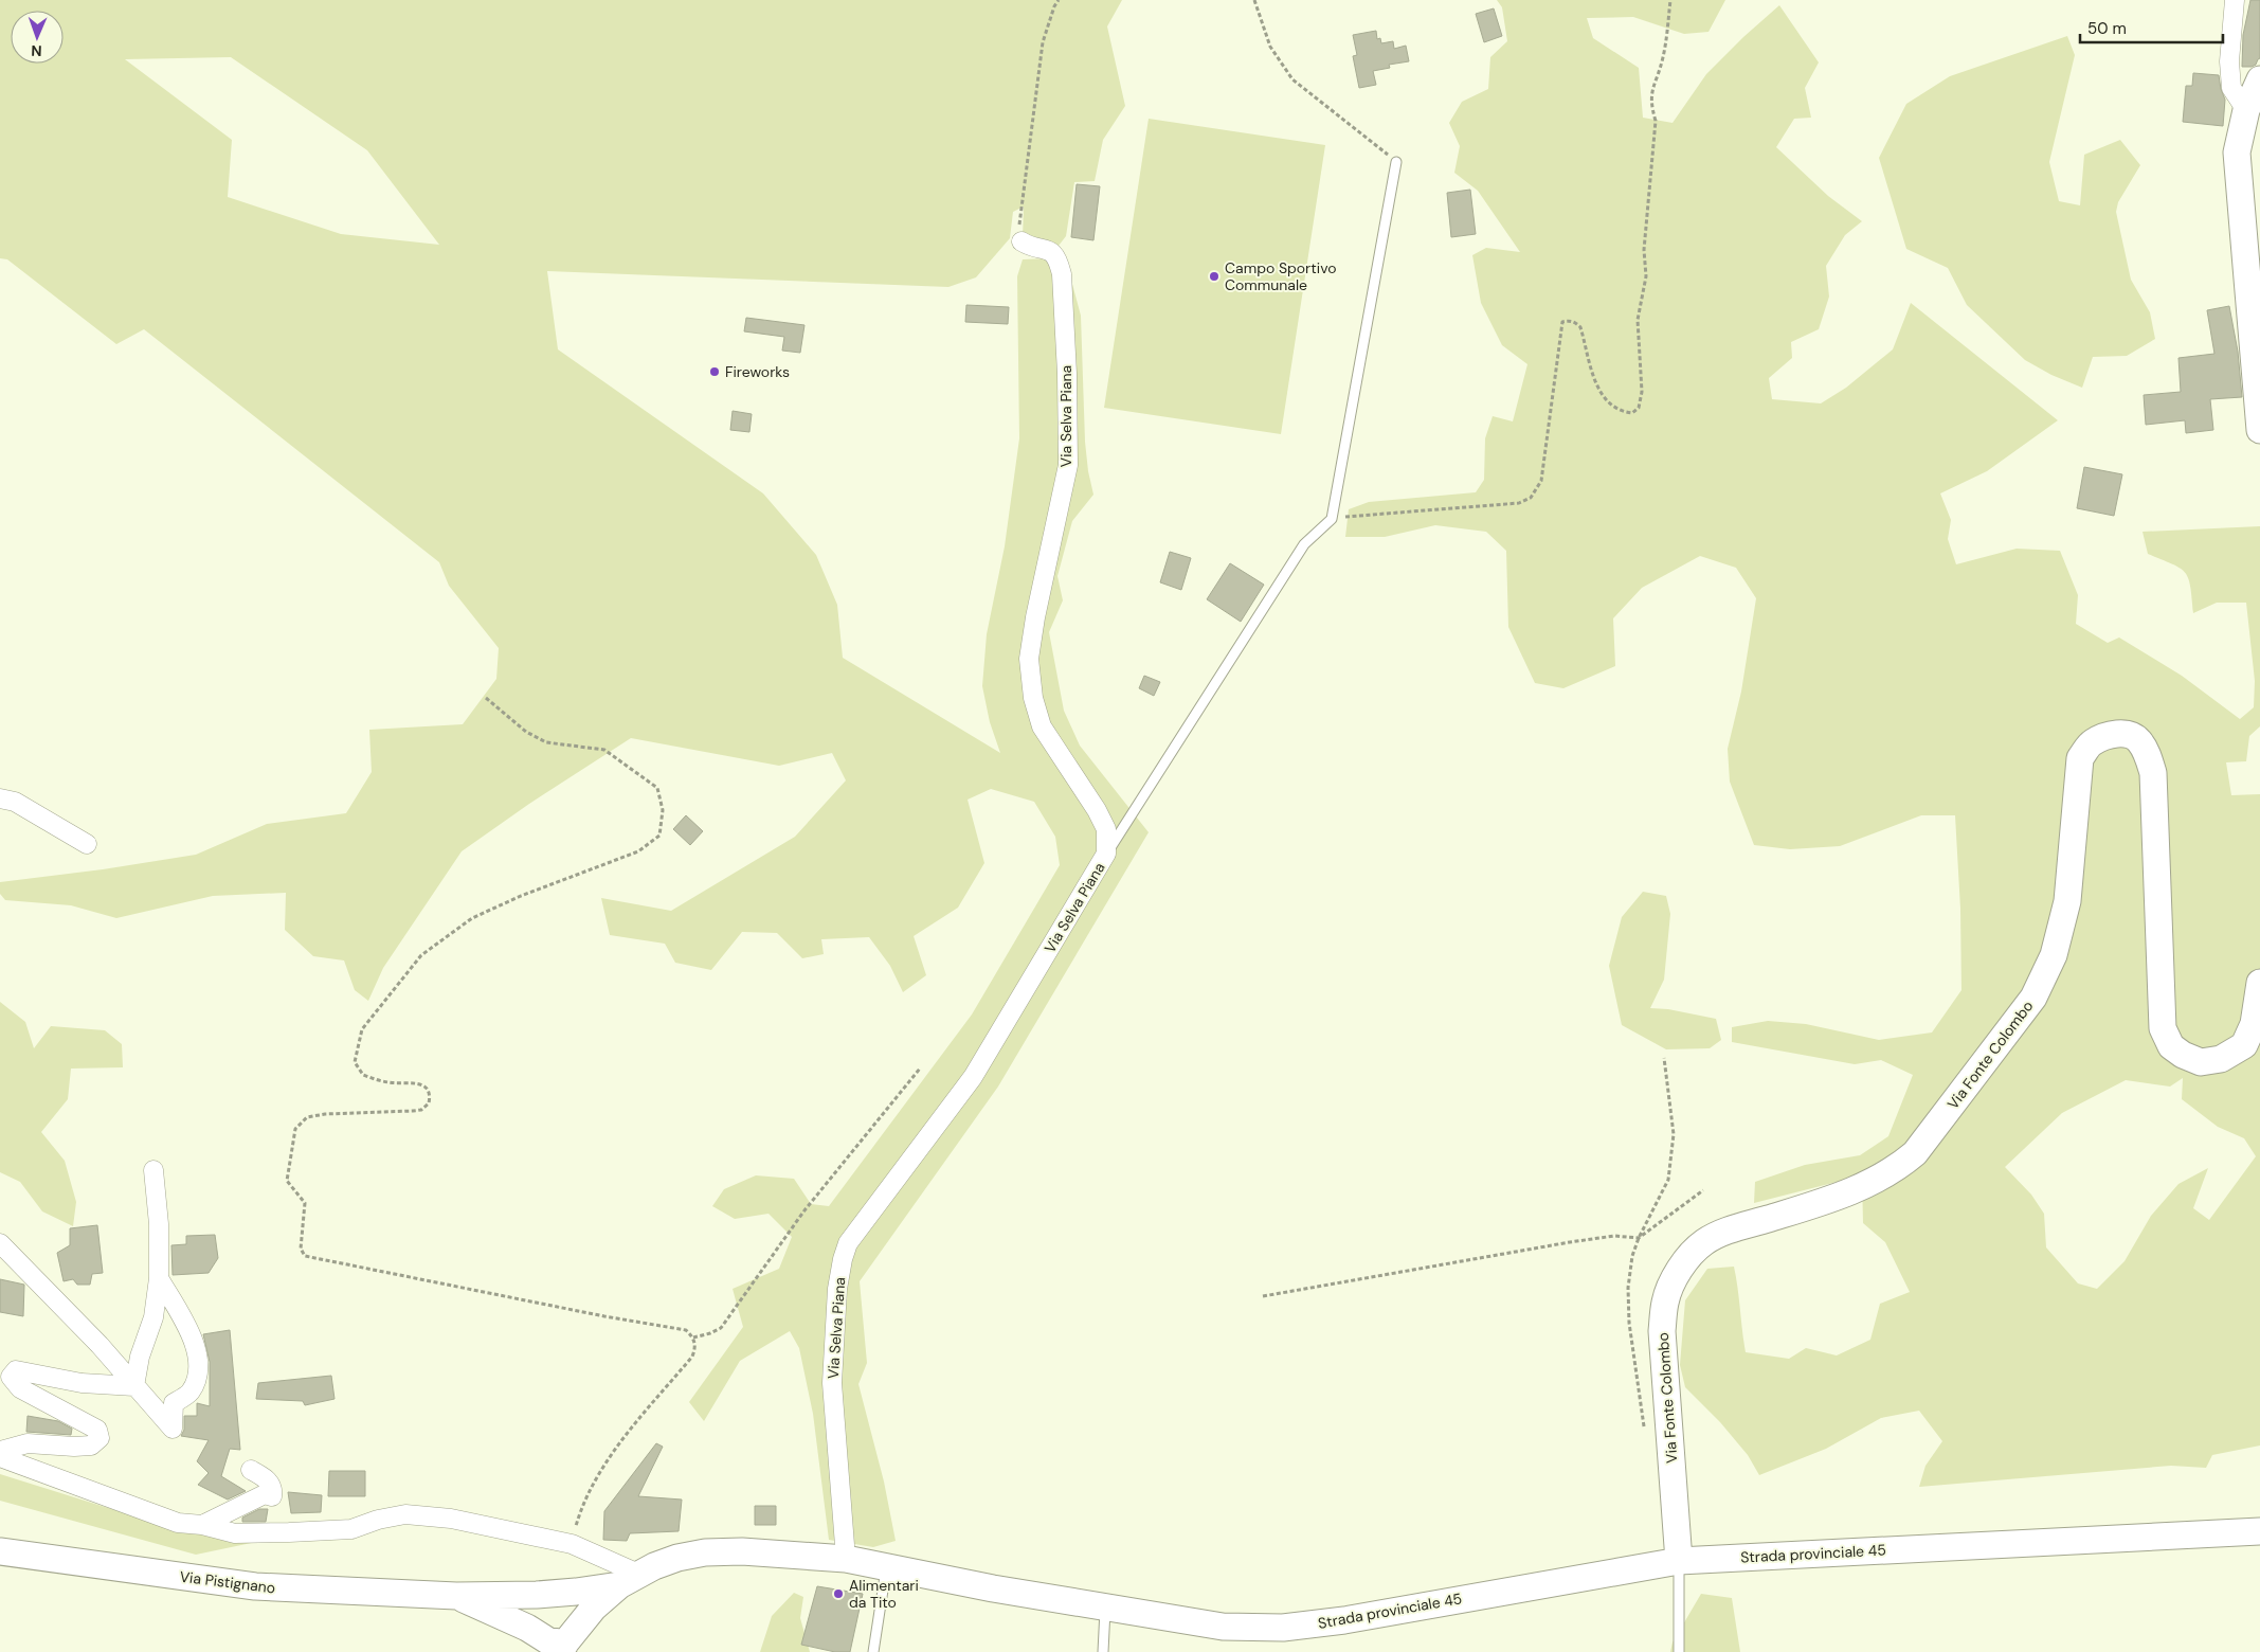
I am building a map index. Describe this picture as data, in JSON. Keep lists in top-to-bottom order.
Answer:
{
  "streets": {
    "street": [
      "Via Selva Piana",
      "Via Fonte Colombo",
      "Strada provinciale 45",
      "Via Pistignano"
    ]
  },
  "crossings": [
    ["Via Selva Piana", "Strada provinciale 45"],
    ["Via Fonte Colombo", "Strada provinciale 45"],
    ["Strada provinciale 45", "Via Pistignano"]
  ],
  "places": ["Campo Sportivo Communale", "Fireworks", "Alimentari da Tito"],
  "scale_bar": "50 m",
  "north": "bottom"
}
